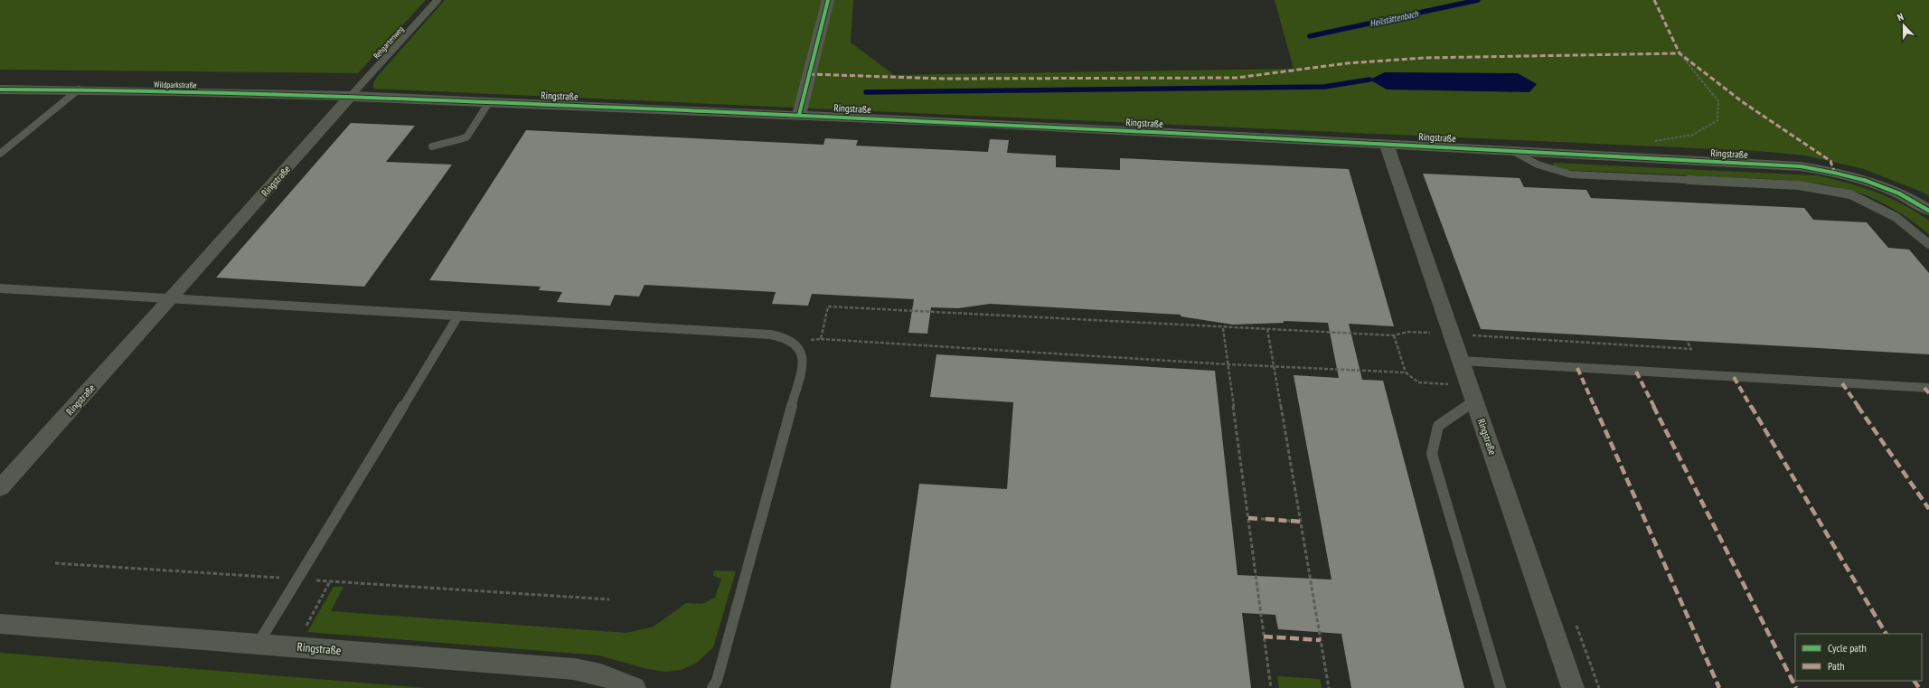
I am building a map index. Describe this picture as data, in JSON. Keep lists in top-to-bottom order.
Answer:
{
  "streets": {
    "street": ["Wildparkstraße", "Ringstraße"],
    "lane": ["Rehgartenweg"]
  },
  "crossings": [
    ["Rehgartenweg", "Wildparkstraße"],
    ["Rehgartenweg", "Ringstraße"],
    ["Wildparkstraße", "Ringstraße"]
  ],
  "water": ["Heilstättenbach"],
  "legend": ["Cycle path", "Path"],
  "north": "top"
}
